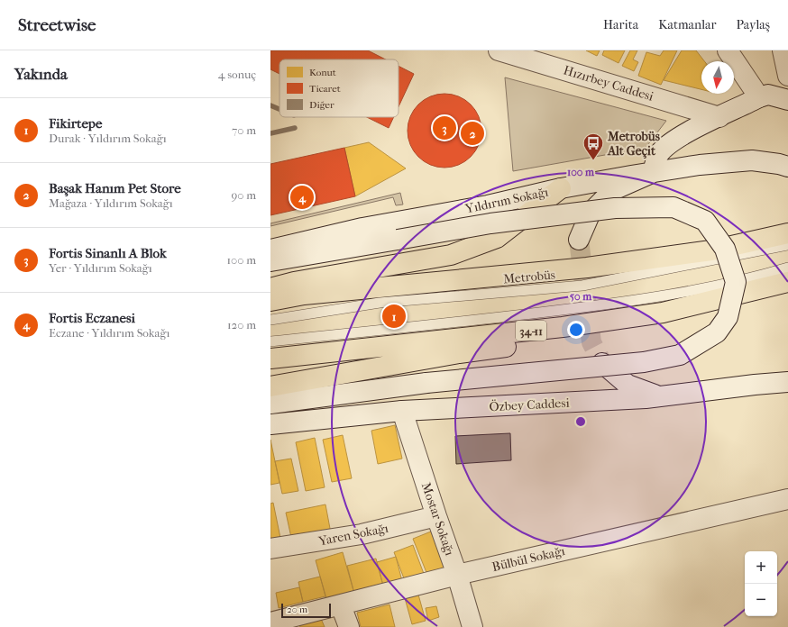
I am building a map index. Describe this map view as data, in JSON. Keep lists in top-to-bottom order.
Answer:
{
  "streets": {
    "highway": ["34-11"],
    "main road": [
      "Hızırbey Caddesi",
      "Yıldırım Sokağı",
      "Özbey Caddesi",
      "Mostar Sokağı",
      "Yaren Sokağı",
      "Bülbül Sokağı"
    ],
    "lane": ["Metrobüs"]
  },
  "crossings": [
    ["Özbey Caddesi", "Mostar Sokağı"],
    ["Mostar Sokağı", "Yaren Sokağı"],
    ["Mostar Sokağı", "Bülbül Sokağı"]
  ],
  "places": {
    "bus stop": ["Metrobüs Alt Geçit"]
  },
  "legend": ["Konut", "Ticaret", "Diğer"],
  "scale_bar": "20 m",
  "north": "bottom",
  "page": {
    "header": "Streetwise",
    "nav": ["Harita", "Katmanlar", "Paylaş"],
    "heading": ["Yakında", "4 sonuç"],
    "list": [
      {
        "mark": "1",
        "name": "Fikirtepe",
        "note": "Durak · Yıldırım Sokağı",
        "value": "70 m"
      },
      {
        "mark": "2",
        "name": "Başak Hanım Pet Store",
        "note": "Mağaza · Yıldırım Sokağı",
        "value": "90 m"
      },
      {
        "mark": "3",
        "name": "Fortis Sinanlı A Blok",
        "note": "Yer · Yıldırım Sokağı",
        "value": "100 m"
      },
      {
        "mark": "4",
        "name": "Fortis Eczanesi",
        "note": "Eczane · Yıldırım Sokağı",
        "value": "120 m"
      }
    ],
    "pins": [
      "3",
      "2",
      "4",
      "1"
    ],
    "map_buttons": ["+", "−"],
    "scale": "20 m"
  },
  "rings": ["100 m", "50 m"]
}
